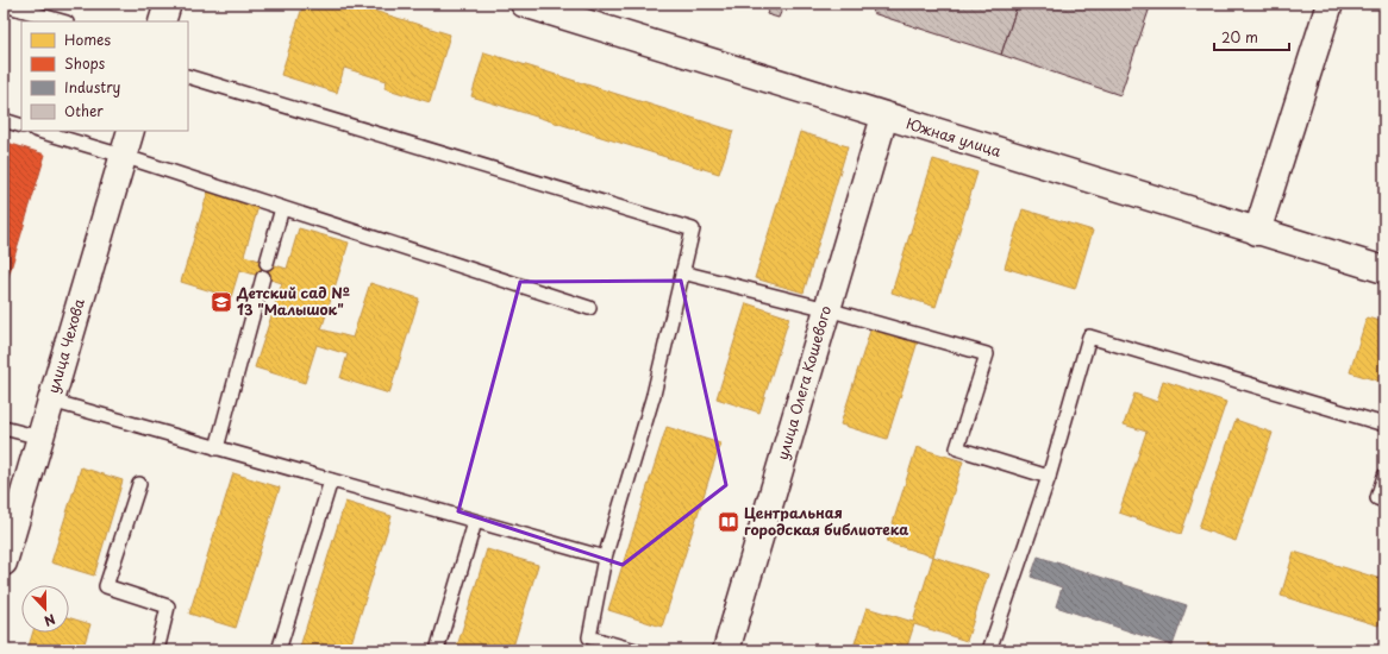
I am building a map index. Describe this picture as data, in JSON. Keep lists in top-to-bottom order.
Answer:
{
  "streets": {
    "street": ["Южная улица", "улица Чехова", "улица Олега Кошевого"]
  },
  "crossings": [
    ["Южная улица", "улица Олега Кошевого"]
  ],
  "places": {
    "school or university": ["Детский сад № 13 \"Малышок\""],
    "library": ["Центральная городская библиотека"]
  },
  "legend": [
    "Homes",
    "Shops",
    "Industry",
    "Other"
  ],
  "scale_bar": "20 m",
  "north": "bottom"
}
